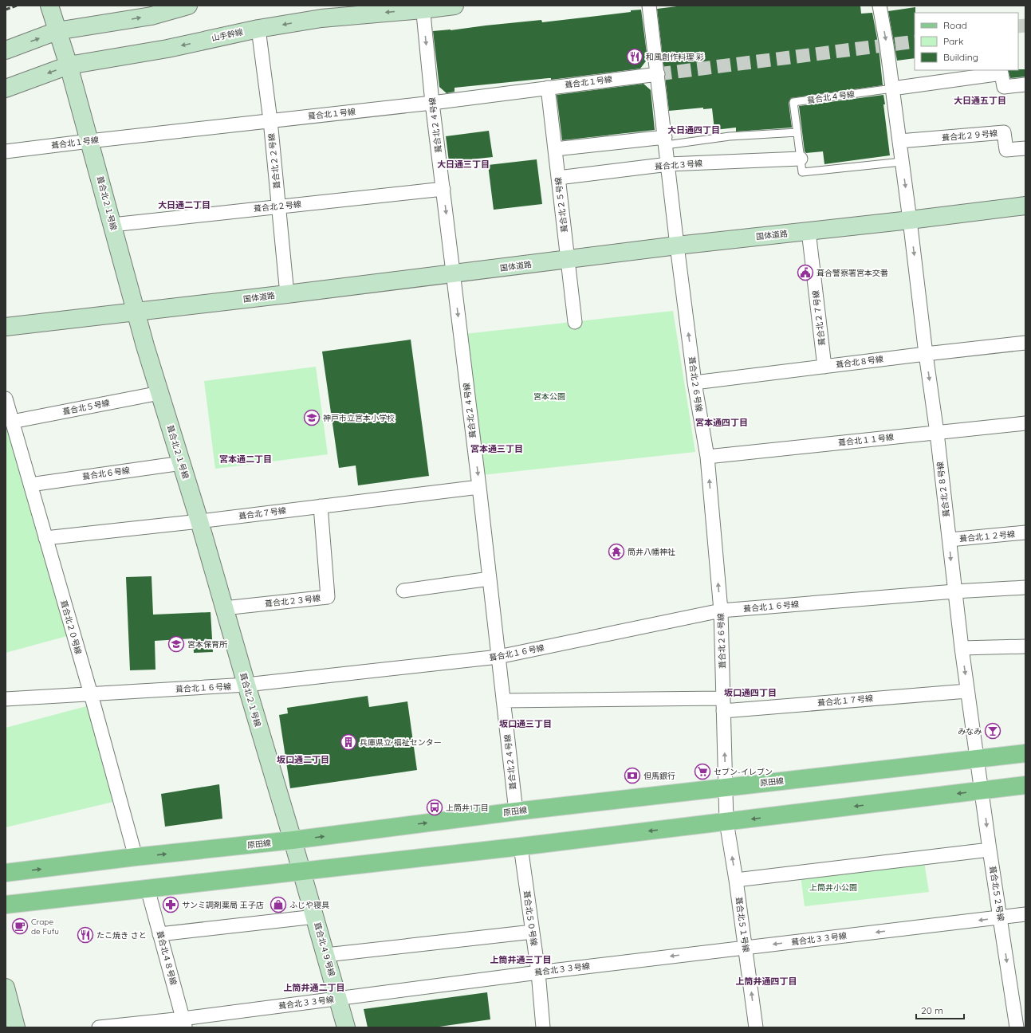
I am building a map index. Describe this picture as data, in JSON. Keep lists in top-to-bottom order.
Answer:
{
  "streets": {
    "main road": ["原田線"],
    "street": [
      "山手幹線",
      "葺合北１号線",
      "葺合北４号線",
      "葺合北２４号線",
      "葺合北２９号線",
      "葺合北２２号線",
      "葺合北３号線",
      "葺合北２１号線",
      "葺合北２５号線",
      "葺合北２号線",
      "国体道路",
      "葺合北２７号線",
      "葺合北８号線",
      "葺合北２６号線",
      "葺合北５号線",
      "葺合北１１号線",
      "葺合北６号線",
      "葺合北２８号線",
      "葺合北７号線",
      "葺合北１２号線",
      "葺合北２３号線",
      "葺合北１６号線",
      "葺合北２０号線",
      "葺合北１７号線",
      "葺合北５２号線",
      "葺合北５０号線",
      "葺合北５１号線",
      "葺合北３３号線",
      "葺合北４９号線",
      "葺合北４８号線"
    ]
  },
  "crossings": [
    ["山手幹線", "葺合北２４号線"],
    ["山手幹線", "葺合北２２号線"],
    ["山手幹線", "葺合北２１号線"],
    ["葺合北１号線", "葺合北２４号線"],
    ["葺合北１号線", "葺合北２２号線"],
    ["葺合北１号線", "葺合北２１号線"],
    ["葺合北１号線", "葺合北２５号線"],
    ["葺合北１号線", "葺合北２６号線"],
    ["葺合北４号線", "葺合北３号線"],
    ["葺合北４号線", "葺合北２８号線"],
    ["葺合北２４号線", "葺合北２号線"],
    ["葺合北２４号線", "国体道路"],
    ["葺合北２４号線", "葺合北７号線"],
    ["葺合北２４号線", "葺合北１６号線"],
    ["葺合北２４号線", "葺合北１７号線"],
    ["葺合北２４号線", "原田線"],
    ["葺合北２９号線", "葺合北２８号線"],
    ["葺合北２２号線", "葺合北２号線"],
    ["葺合北２２号線", "国体道路"],
    ["葺合北３号線", "葺合北２５号線"],
    ["葺合北３号線", "葺合北２６号線"],
    ["葺合北２１号線", "葺合北２号線"],
    ["葺合北２１号線", "国体道路"],
    ["葺合北２１号線", "葺合北５号線"],
    ["葺合北２１号線", "葺合北６号線"],
    ["葺合北２１号線", "葺合北７号線"],
    ["葺合北２１号線", "葺合北２３号線"],
    ["葺合北２１号線", "葺合北１６号線"],
    ["葺合北２１号線", "原田線"],
    ["葺合北２１号線", "葺合北４９号線"],
    ["葺合北２５号線", "国体道路"],
    ["国体道路", "葺合北２７号線"],
    ["国体道路", "葺合北２６号線"],
    ["国体道路", "葺合北２８号線"],
    ["葺合北２７号線", "葺合北８号線"],
    ["葺合北８号線", "葺合北２６号線"],
    ["葺合北８号線", "葺合北２８号線"],
    ["葺合北２６号線", "葺合北１１号線"],
    ["葺合北２６号線", "葺合北１６号線"],
    ["葺合北２６号線", "葺合北１７号線"],
    ["葺合北２６号線", "原田線"],
    ["葺合北２６号線", "葺合北５１号線"],
    ["葺合北５号線", "葺合北２０号線"],
    ["葺合北１１号線", "葺合北２８号線"],
    ["葺合北６号線", "葺合北２０号線"],
    ["葺合北２８号線", "葺合北１２号線"],
    ["葺合北２８号線", "葺合北１６号線"],
    ["葺合北２８号線", "葺合北１７号線"],
    ["葺合北２８号線", "原田線"],
    ["葺合北２８号線", "葺合北５２号線"],
    ["葺合北７号線", "葺合北２３号線"],
    ["葺合北７号線", "葺合北２０号線"],
    ["葺合北１６号線", "葺合北２０号線"],
    ["葺合北２０号線", "原田線"],
    ["原田線", "葺合北５２号線"],
    ["葺合北５２号線", "葺合北３３号線"],
    ["葺合北５０号線", "葺合北３３号線"],
    ["葺合北５１号線", "葺合北３３号線"],
    ["葺合北３３号線", "葺合北４９号線"],
    ["葺合北３３号線", "葺合北４８号線"]
  ],
  "one_way": [
    "葺合北２４号線",
    "葺合北２６号線",
    "葺合北２８号線",
    "葺合北５２号線",
    "葺合北５１号線"
  ],
  "districts": [
    "大日通五丁目",
    "大日通四丁目",
    "大日通三丁目",
    "大日通二丁目",
    "宮本通四丁目",
    "宮本通三丁目",
    "宮本通二丁目",
    "坂口通四丁目",
    "坂口通三丁目",
    "坂口通二丁目",
    "上筒井通三丁目",
    "上筒井通四丁目",
    "上筒井通二丁目"
  ],
  "parks": ["宮本公園", "上筒井小公園"],
  "places": {
    "restaurant": ["和風創作料理 彩", "たこ焼き さと"],
    "public building": ["葺合警察署宮本交番"],
    "school or university": ["神戸市立宮本小学校", "宮本保育所"],
    "temple": ["筒井八幡神社"],
    "bar": ["みなみ"],
    "building": ["兵庫県立 福祉センター"],
    "supermarket": ["セブン-イレブン"],
    "bank": ["但馬銀行"],
    "bus stop": ["上筒井1丁目"],
    "pharmacy": ["サンミ調剤薬局 王子店"],
    "shop": ["ふじや寝具"],
    "cafe": ["Crape de Fufu"]
  },
  "legend": ["Road", "Park", "Building"],
  "scale_bar": "20 m"
}
